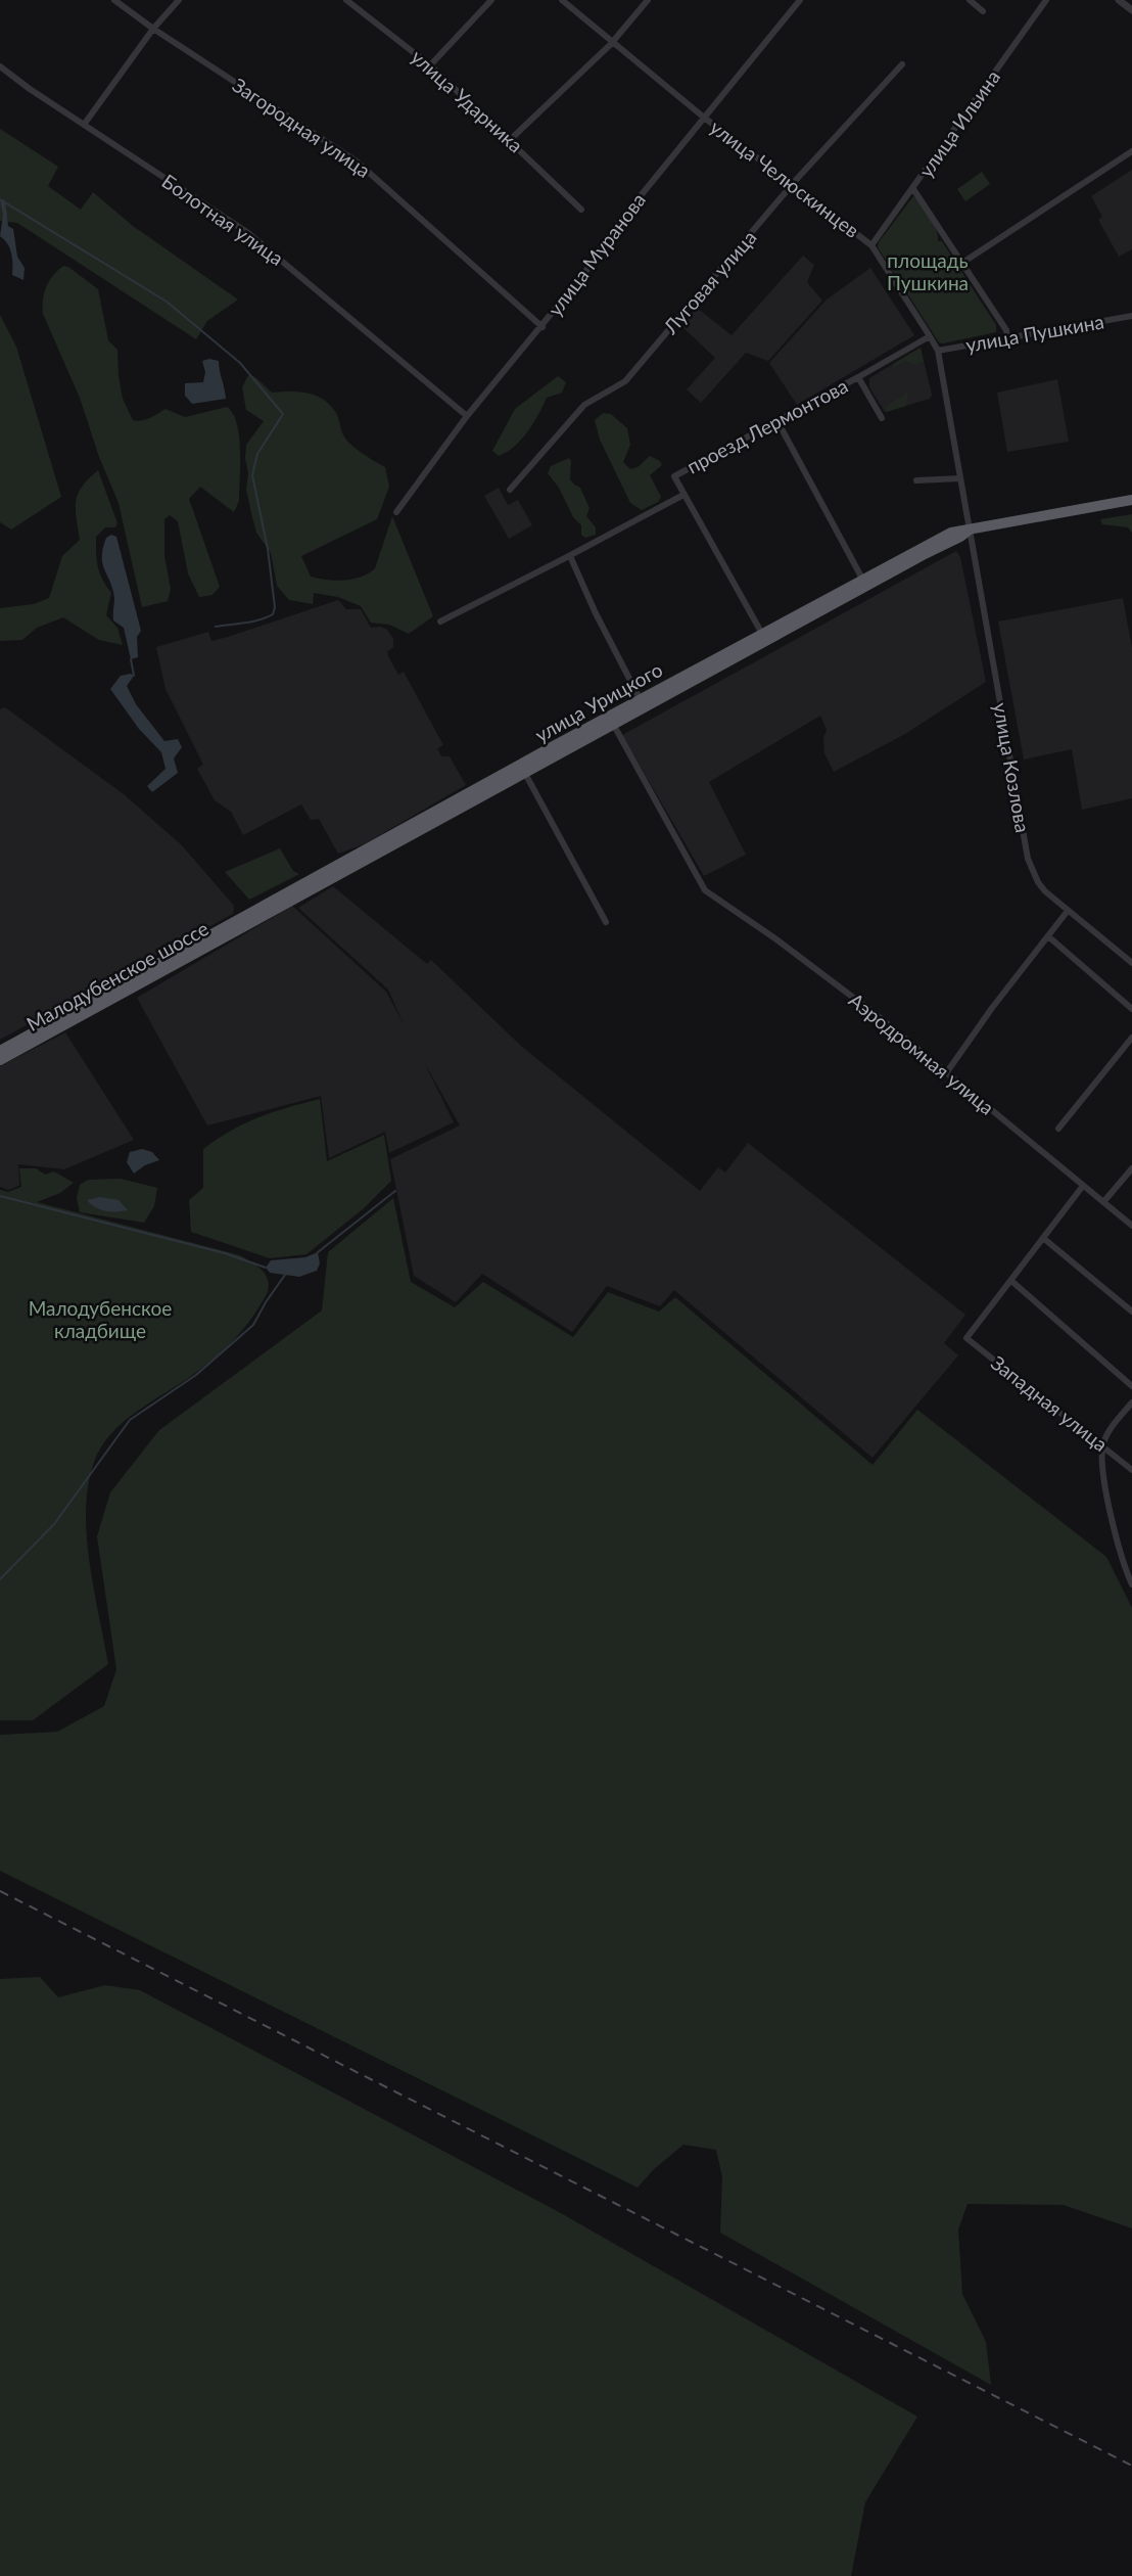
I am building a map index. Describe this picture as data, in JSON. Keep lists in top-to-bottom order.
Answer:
{
  "streets": {
    "highway": ["улица Урицкого", "Малодубенское шоссе"],
    "street": [
      "улица Ударника",
      "улица Ильина",
      "Загородная улица",
      "улица Челюскинцев",
      "Болотная улица",
      "улица Муранова",
      "Луговая улица",
      "улица Пушкина",
      "проезд Лермонтова",
      "улица Козлова",
      "Аэродромная улица",
      "Западная улица"
    ]
  },
  "crossings": [
    ["улица Ильина", "улица Челюскинцев"],
    ["Загородная улица", "улица Муранова"],
    ["улица Челюскинцев", "улица Муранова"],
    ["улица Челюскинцев", "Луговая улица"],
    ["улица Челюскинцев", "улица Пушкина"],
    ["улица Челюскинцев", "проезд Лермонтова"],
    ["улица Челюскинцев", "улица Урицкого"],
    ["улица Челюскинцев", "улица Козлова"],
    ["Болотная улица", "улица Муранова"],
    ["улица Урицкого", "улица Козлова"],
    ["улица Урицкого", "Малодубенское шоссе"],
    ["улица Урицкого", "Аэродромная улица"]
  ],
  "parks": ["площадь Пушкина", "Малодубенское кладбище"]
}
